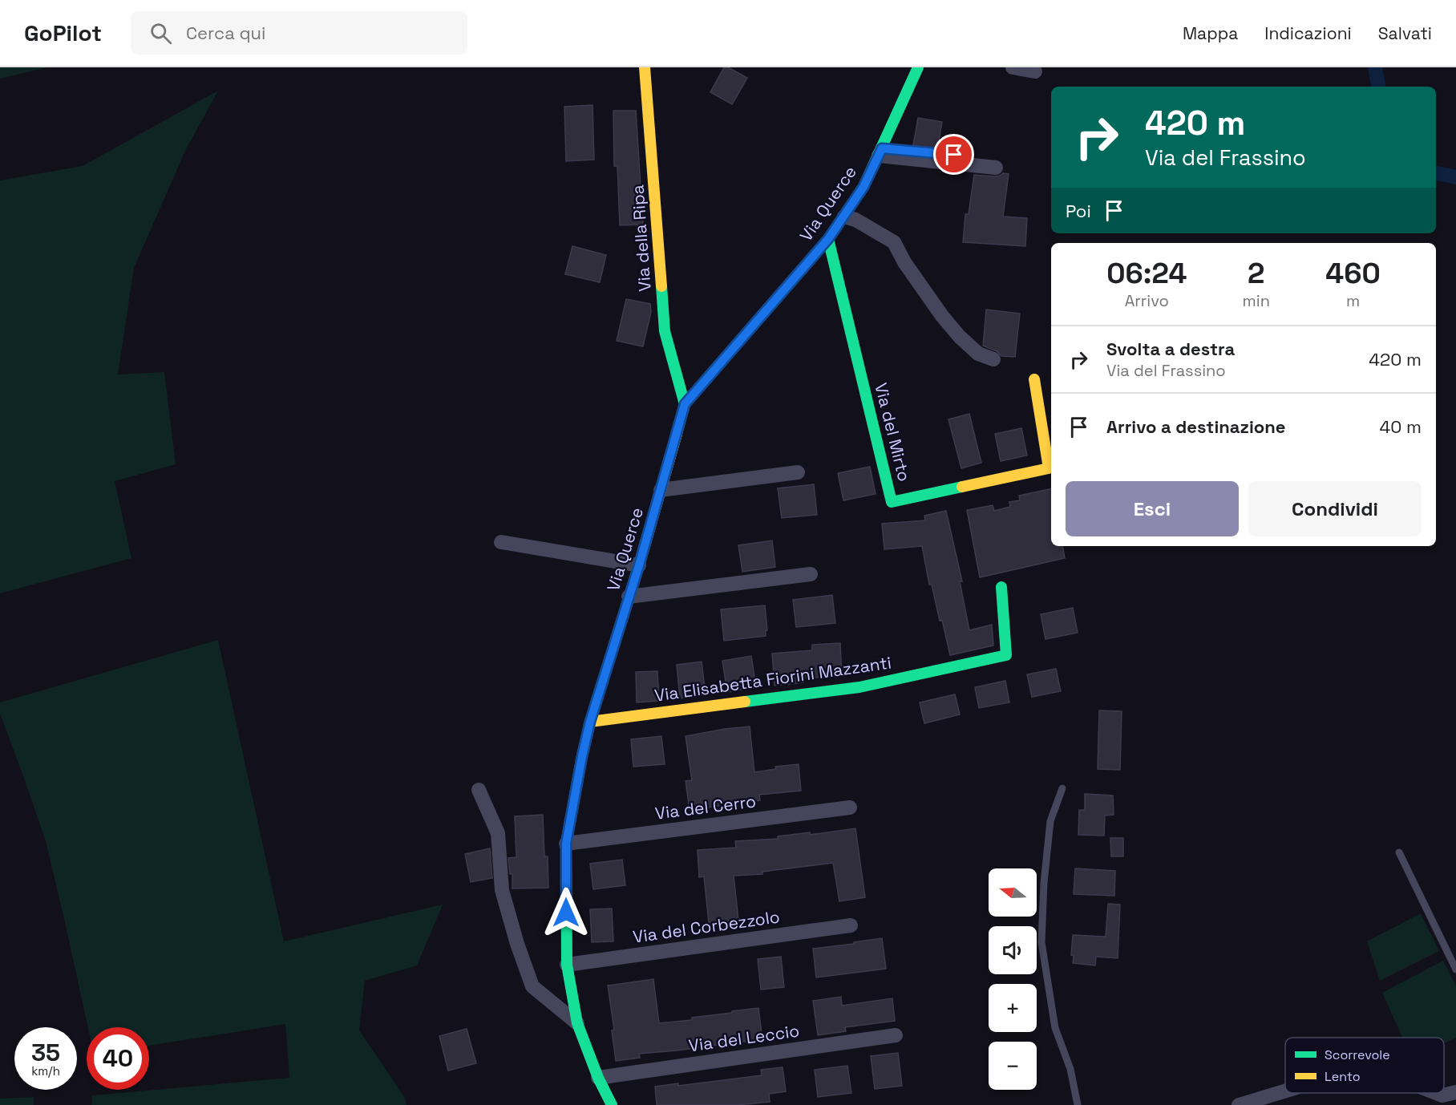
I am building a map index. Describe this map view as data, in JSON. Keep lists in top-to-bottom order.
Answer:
{
  "streets": {
    "street": [
      "Via Querce",
      "Via della Ripa",
      "Via del Mirto",
      "Via Elisabetta Fiorini Mazzanti",
      "Via del Cerro",
      "Via del Corbezzolo",
      "Via del Leccio"
    ]
  },
  "crossings": [
    ["Via Querce", "Via della Ripa"],
    ["Via Querce", "Via del Mirto"],
    ["Via Querce", "Via Elisabetta Fiorini Mazzanti"],
    ["Via Querce", "Via del Cerro"],
    ["Via Querce", "Via del Corbezzolo"],
    ["Via Querce", "Via del Leccio"]
  ],
  "legend": ["Scorrevole", "Lento"],
  "north": "left",
  "page": {
    "header": "GoPilot",
    "search": "Cerca qui",
    "nav": ["Mappa", "Indicazioni", "Salvati"],
    "turn": ["420 m", "Via del Frassino"],
    "then": "Poi",
    "eta": [
      "06:24",
      "Arrivo",
      "2",
      "min",
      "460",
      "m"
    ],
    "list": [
      {
        "name": "Svolta a destra",
        "note": "Via del Frassino",
        "value": "420 m"
      },
      {
        "name": "Arrivo a destinazione",
        "value": "40 m"
      }
    ],
    "buttons": ["Esci", "Condividi"],
    "map_buttons": ["+", "−"],
    "speed": "35 km/h",
    "limit": "40"
  }
}
